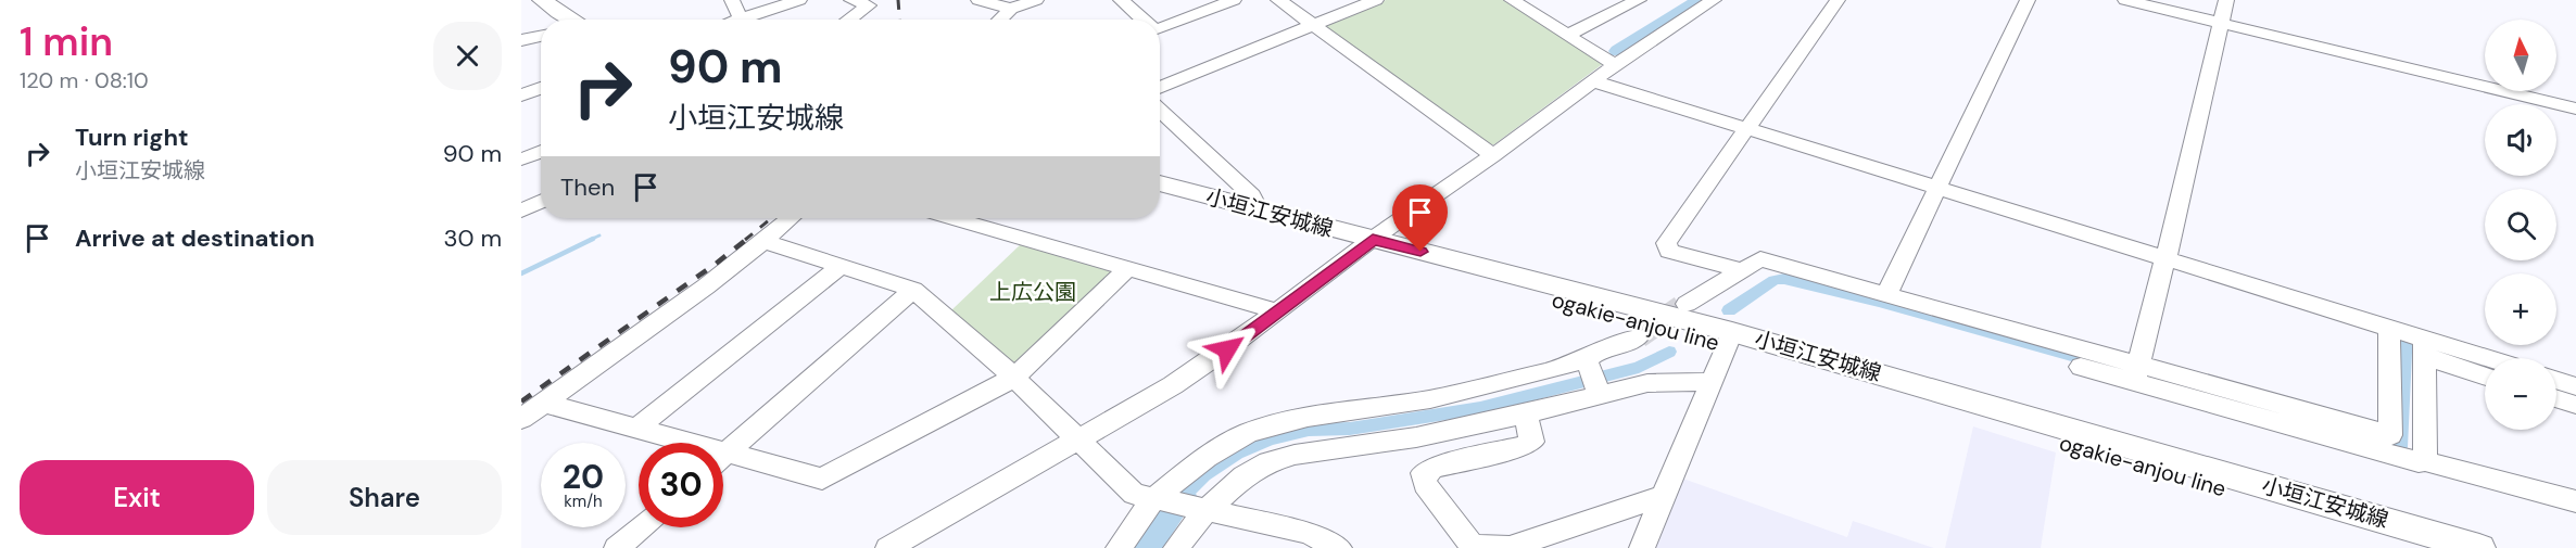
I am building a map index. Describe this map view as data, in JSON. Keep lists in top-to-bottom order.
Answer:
{
  "streets": {
    "main road": ["小垣江安城線", "ogakie-anjou line"]
  },
  "crossings": [
    ["小垣江安城線", "ogakie-anjou line"]
  ],
  "parks": ["上広公園"],
  "north": "top",
  "page": {
    "heading": ["1 min", "120 m · 08:10"],
    "map_buttons": ["+", "−"],
    "turn": ["90 m", "小垣江安城線"],
    "list": [
      {
        "name": "Turn right",
        "note": "小垣江安城線",
        "value": "90 m"
      },
      {
        "name": "Arrive at destination",
        "value": "30 m"
      }
    ],
    "then": "Then",
    "speed": "20 km/h",
    "limit": "30",
    "buttons": ["Exit", "Share"]
  }
}
